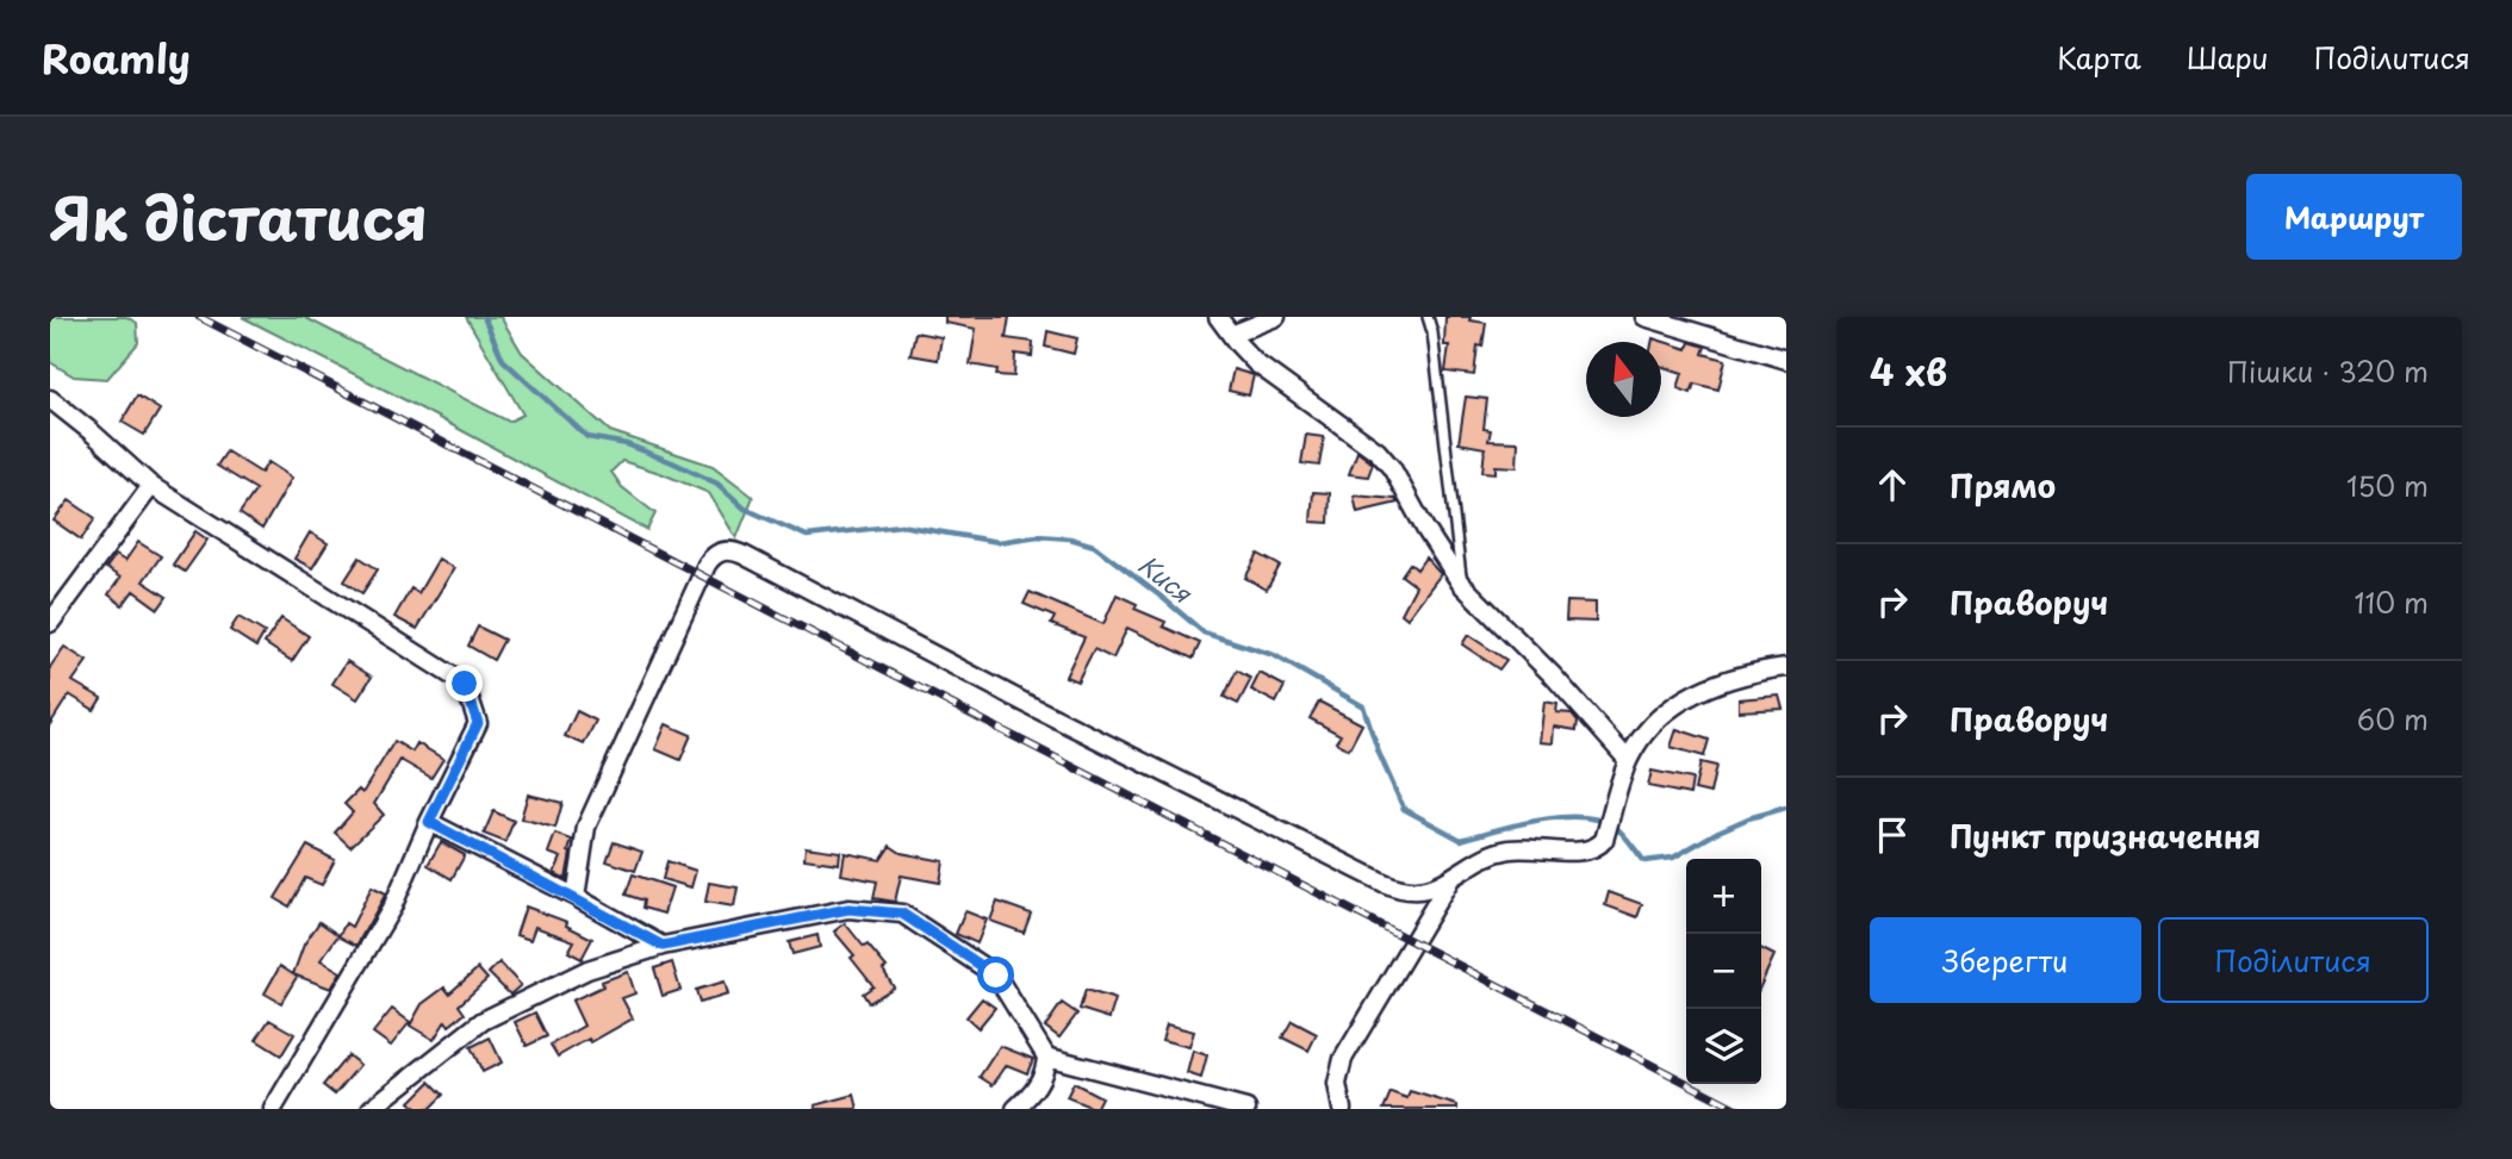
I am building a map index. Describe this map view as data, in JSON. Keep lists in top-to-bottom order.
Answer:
{
  "water": ["Кися"],
  "north": "top",
  "page": {
    "header": "Roamly",
    "nav": ["Карта", "Шари", "Поділитися"],
    "title": "Як дістатися",
    "buttons": [
      "Маршрут",
      ["Зберегти", "Поділитися"]
    ],
    "heading": ["4 хв", "Пішки · 320 m"],
    "list": [
      ["Прямо", "150 m"],
      ["Праворуч", "110 m"],
      ["Праворуч", "60 m"],
      "Пункт призначення"
    ],
    "map_buttons": ["+", "−"]
  }
}
